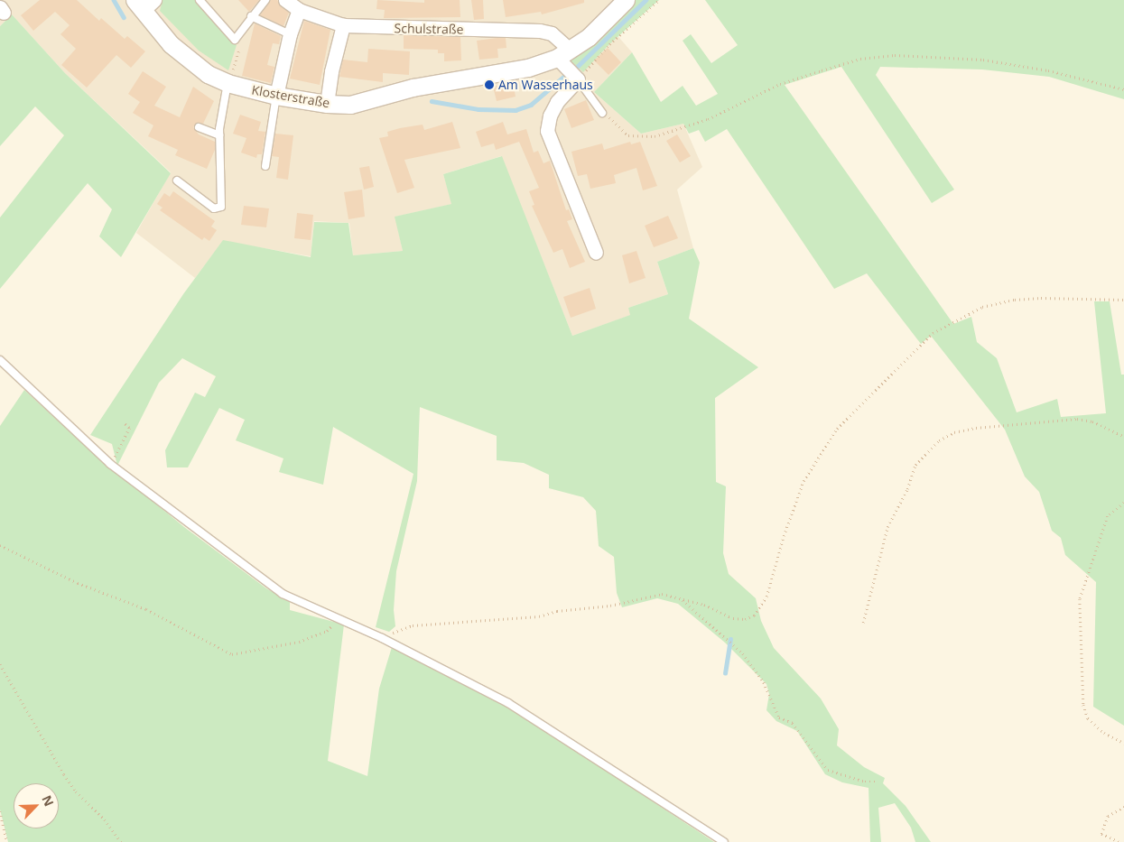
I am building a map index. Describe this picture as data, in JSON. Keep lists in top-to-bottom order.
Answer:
{
  "streets": {
    "street": ["Schulstraße", "Klosterstraße"]
  },
  "crossings": [
    ["Schulstraße", "Klosterstraße"]
  ],
  "places": ["Am Wasserhaus"],
  "north": "top right"
}
